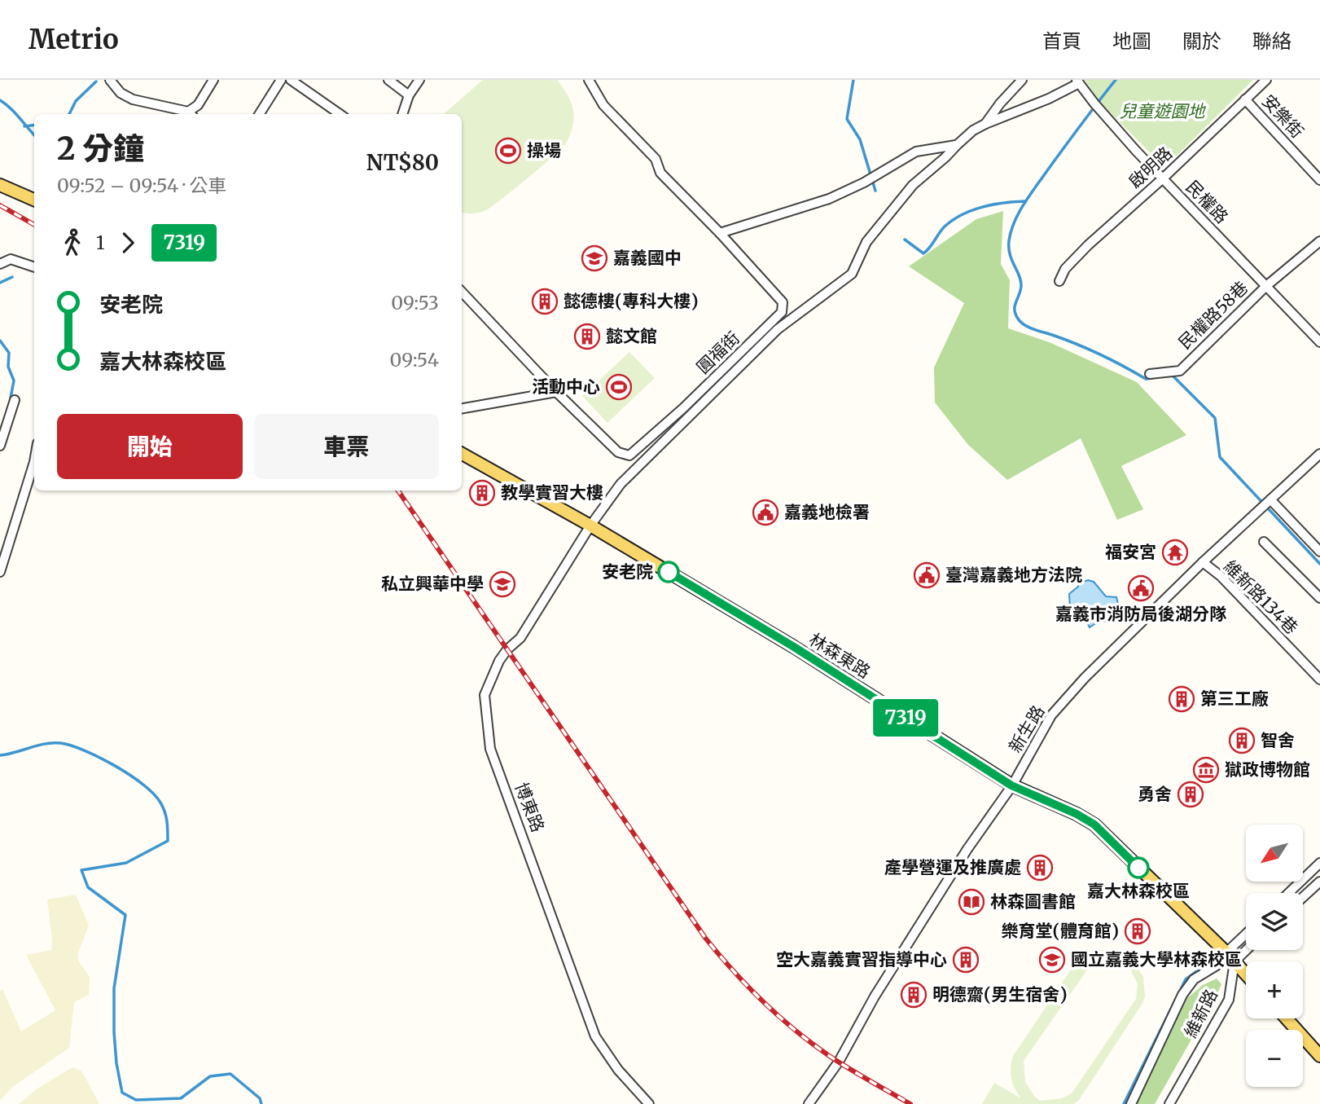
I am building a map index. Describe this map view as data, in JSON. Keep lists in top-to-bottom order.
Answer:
{
  "streets": {
    "main road": ["林森東路"],
    "street": [
      "安樂街",
      "啟明路",
      "民權路",
      "民權路58巷",
      "圓福街",
      "維新路134巷",
      "新生路",
      "博東路",
      "維新路"
    ]
  },
  "crossings": [
    ["安樂街", "啟明路"],
    ["啟明路", "民權路"],
    ["民權路", "民權路58巷"],
    ["民權路", "圓福街"],
    ["圓福街", "林森東路"],
    ["圓福街", "博東路"],
    ["維新路134巷", "新生路"],
    ["林森東路", "新生路"],
    ["林森東路", "博東路"],
    ["林森東路", "維新路"]
  ],
  "parks": ["兒童遊園地"],
  "places": {
    "sports": ["操場", "活動中心"],
    "school or university": ["嘉義國中", "私立興華中學", "國立嘉義大學林森校區"],
    "building": [
      "懿德樓(專科大樓)",
      "懿文館",
      "教學實習大樓",
      "第三工廠",
      "智舍",
      "勇舍",
      "產學營運及推廣處",
      "樂育堂(體育館)",
      "空大嘉義實習指導中心",
      "明德齋(男生宿舍)"
    ],
    "public building": ["嘉義地檢署", "臺灣嘉義地方法院", "嘉義市消防局後湖分隊"],
    "temple": ["福安宮"],
    "other": ["安老院", "嘉大林森校區"],
    "museum": ["獄政博物館"],
    "library": ["林森圖書館"]
  },
  "lines": ["bus line 7319"],
  "north": "bottom left",
  "page": {
    "header": "Metrio",
    "nav": [
      "首頁",
      "地圖",
      "關於",
      "聯絡"
    ],
    "on_map": "7319",
    "heading": ["2 分鐘", "09:52 – 09:54 · 公車", "NT$80"],
    "legs": ["1", "7319"],
    "list": [
      {
        "name": "安老院",
        "value": "09:53"
      },
      {
        "name": "嘉大林森校區",
        "value": "09:54"
      }
    ],
    "buttons": ["開始", "車票"],
    "map_buttons": ["+", "−"]
  }
}
